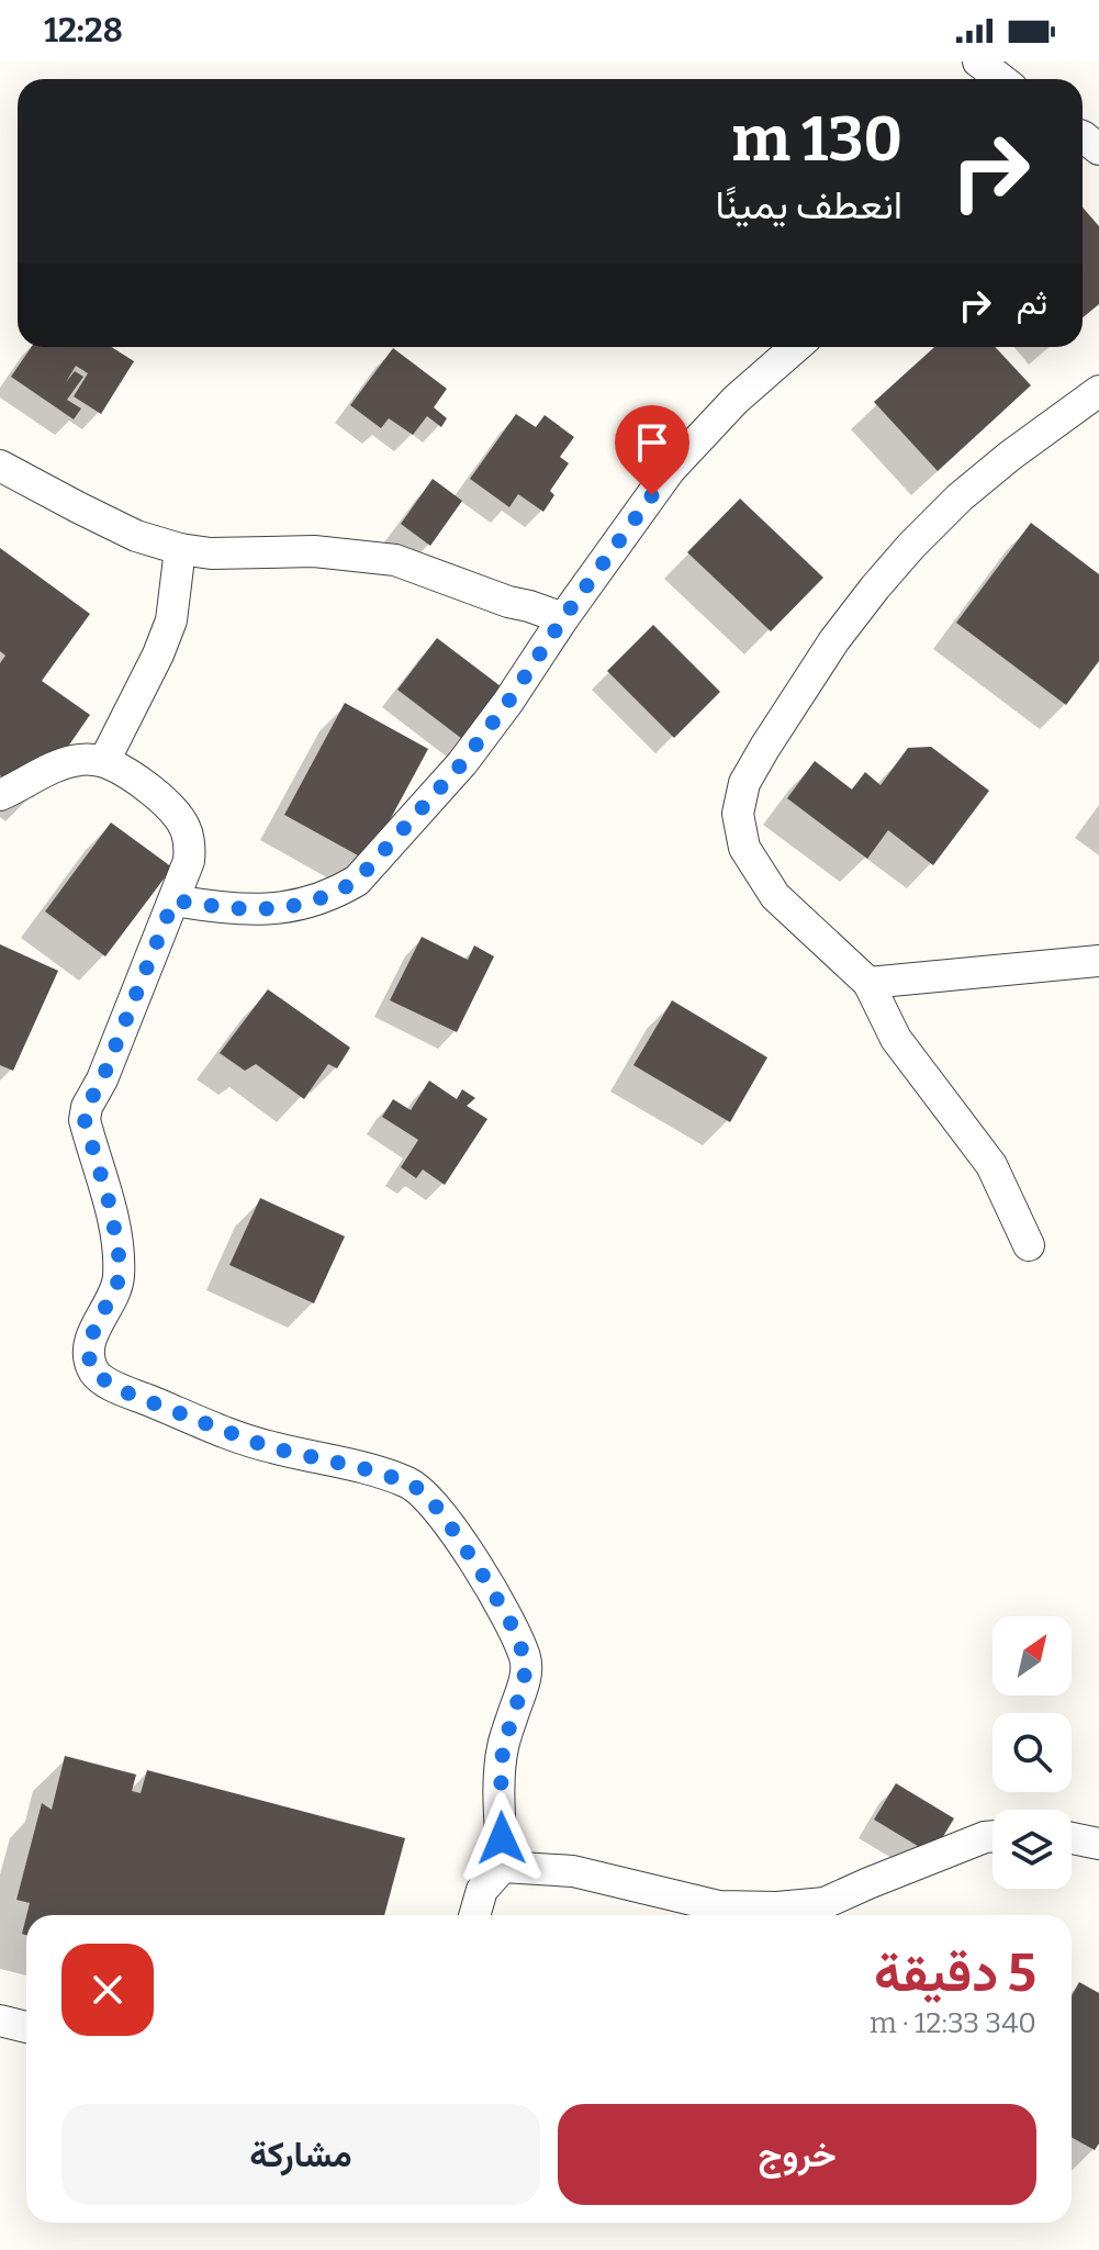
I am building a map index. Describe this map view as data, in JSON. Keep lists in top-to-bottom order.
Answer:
{
  "north": "top right",
  "page": {
    "status": "12:28",
    "turn": ["130 m", "انعطف يمينًا"],
    "then": "ثم",
    "heading": ["5 دقيقة", "340 m · 12:33"],
    "buttons": ["خروج", "مشاركة"]
  }
}
